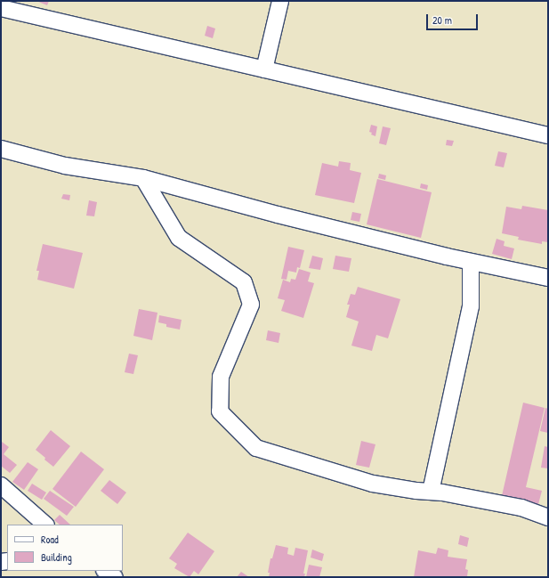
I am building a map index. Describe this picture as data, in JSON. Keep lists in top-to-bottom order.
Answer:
{
  "legend": ["Road", "Building"],
  "scale_bar": "20 m"
}
